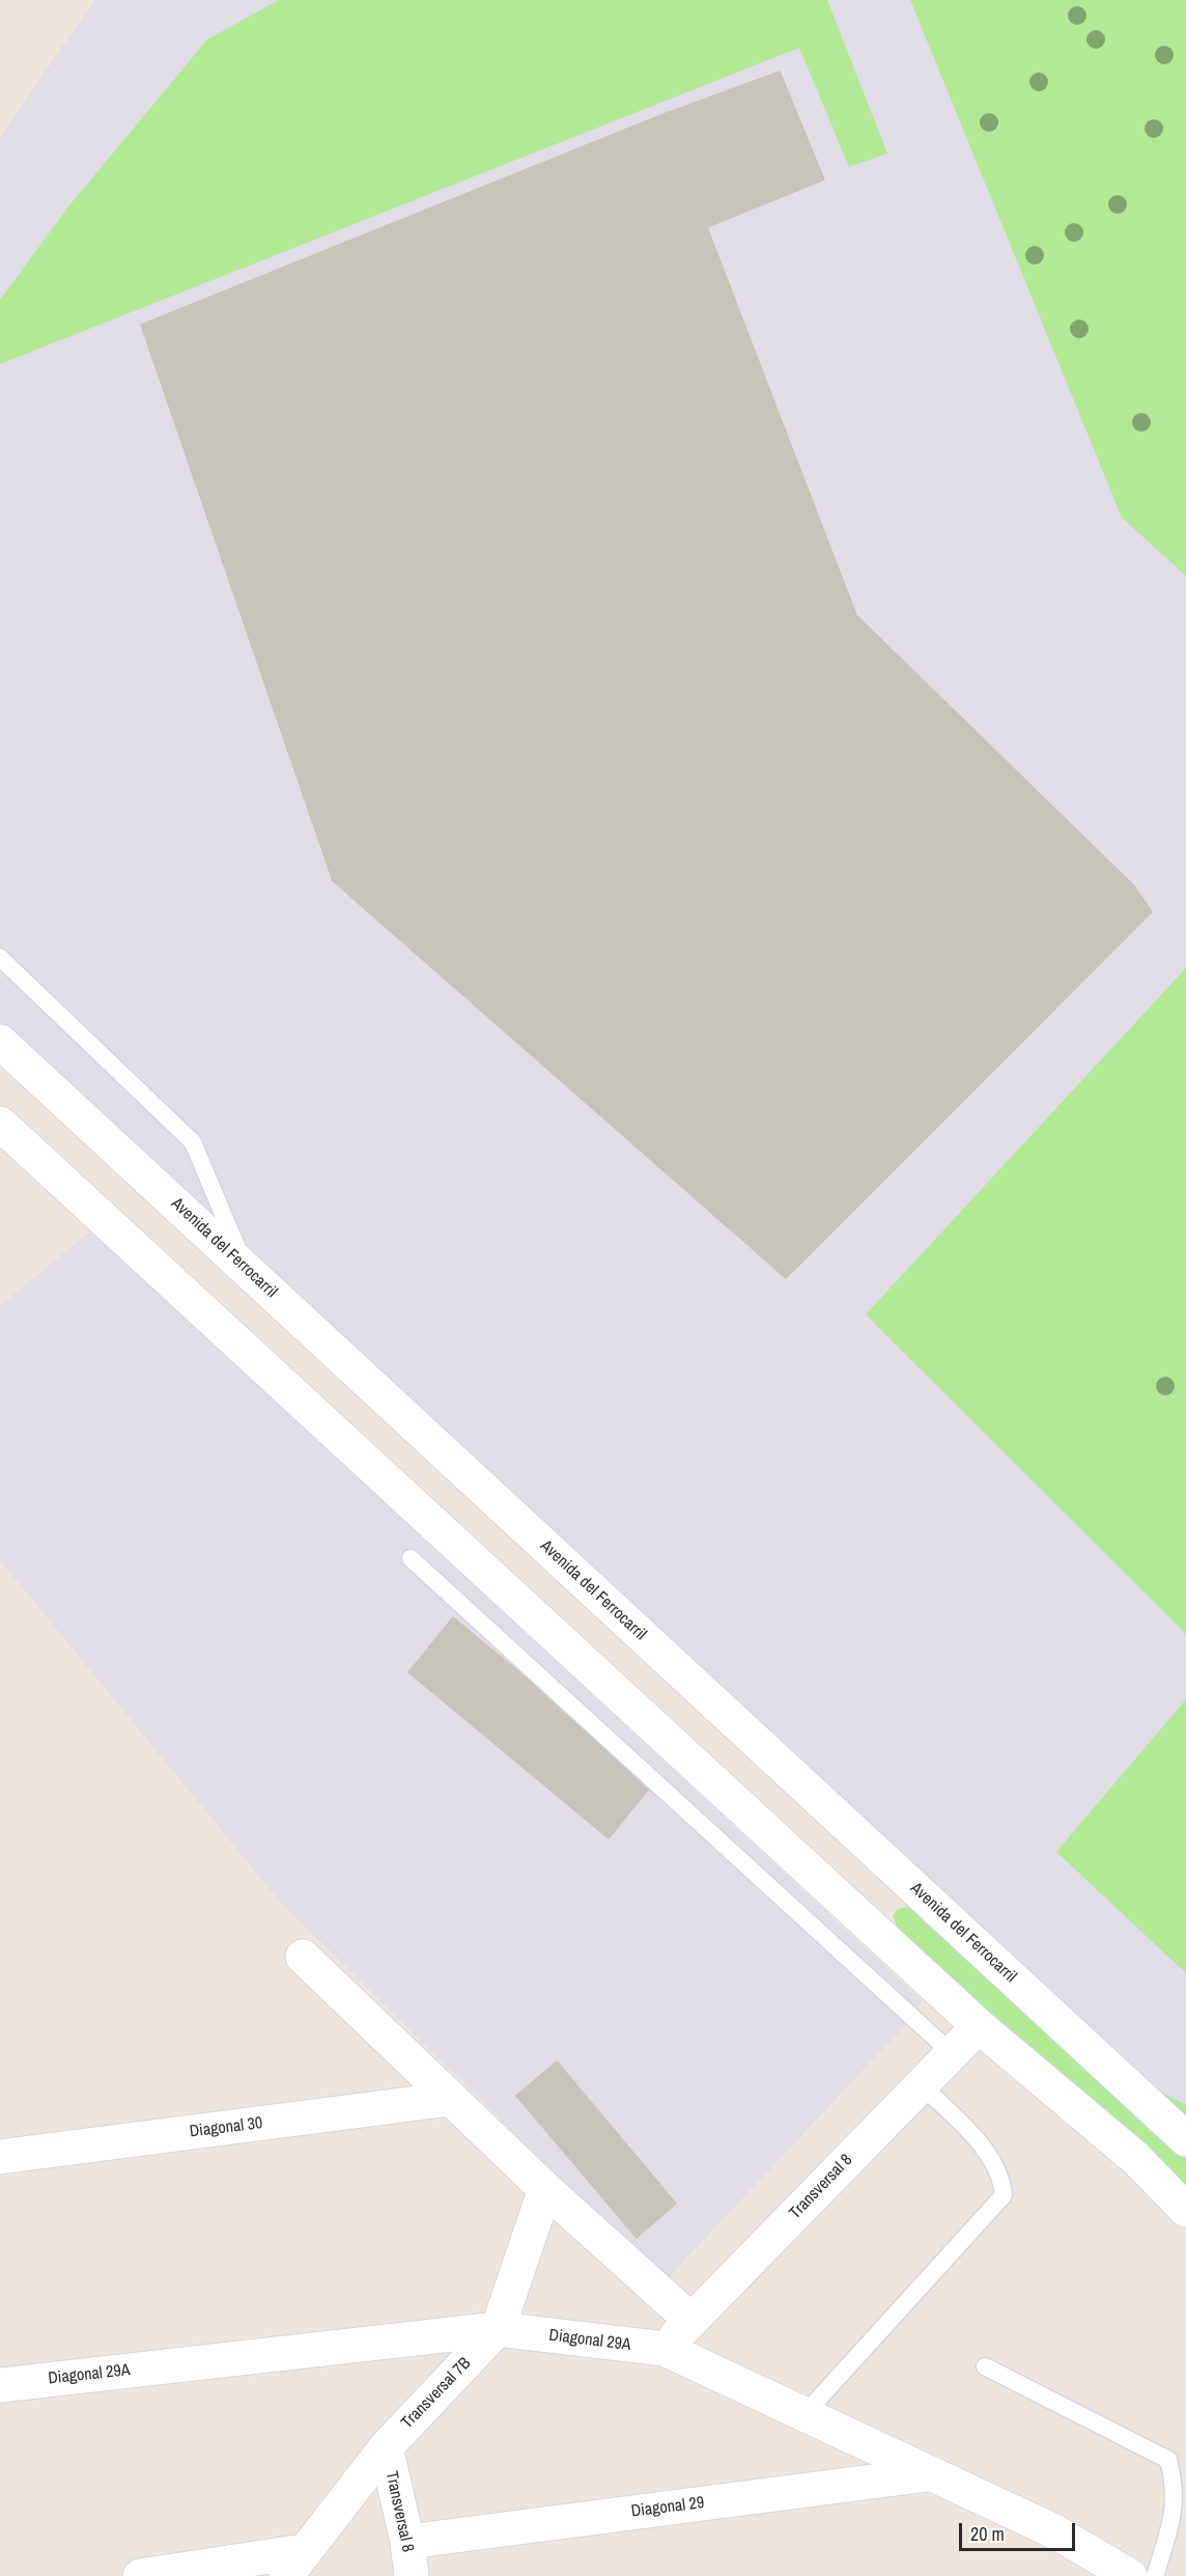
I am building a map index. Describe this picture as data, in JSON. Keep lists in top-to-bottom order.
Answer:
{
  "streets": {
    "street": [
      "Avenida del Ferrocarril",
      "Diagonal 30",
      "Transversal 8",
      "Diagonal 29A",
      "Transversal 7B",
      "Diagonal 29"
    ]
  },
  "crossings": [
    ["Transversal 8", "Diagonal 29A"],
    ["Transversal 8", "Transversal 7B"],
    ["Transversal 8", "Diagonal 29"],
    ["Diagonal 29A", "Transversal 7B"],
    ["Diagonal 29A", "Diagonal 29"]
  ],
  "scale_bar": "20 m"
}
